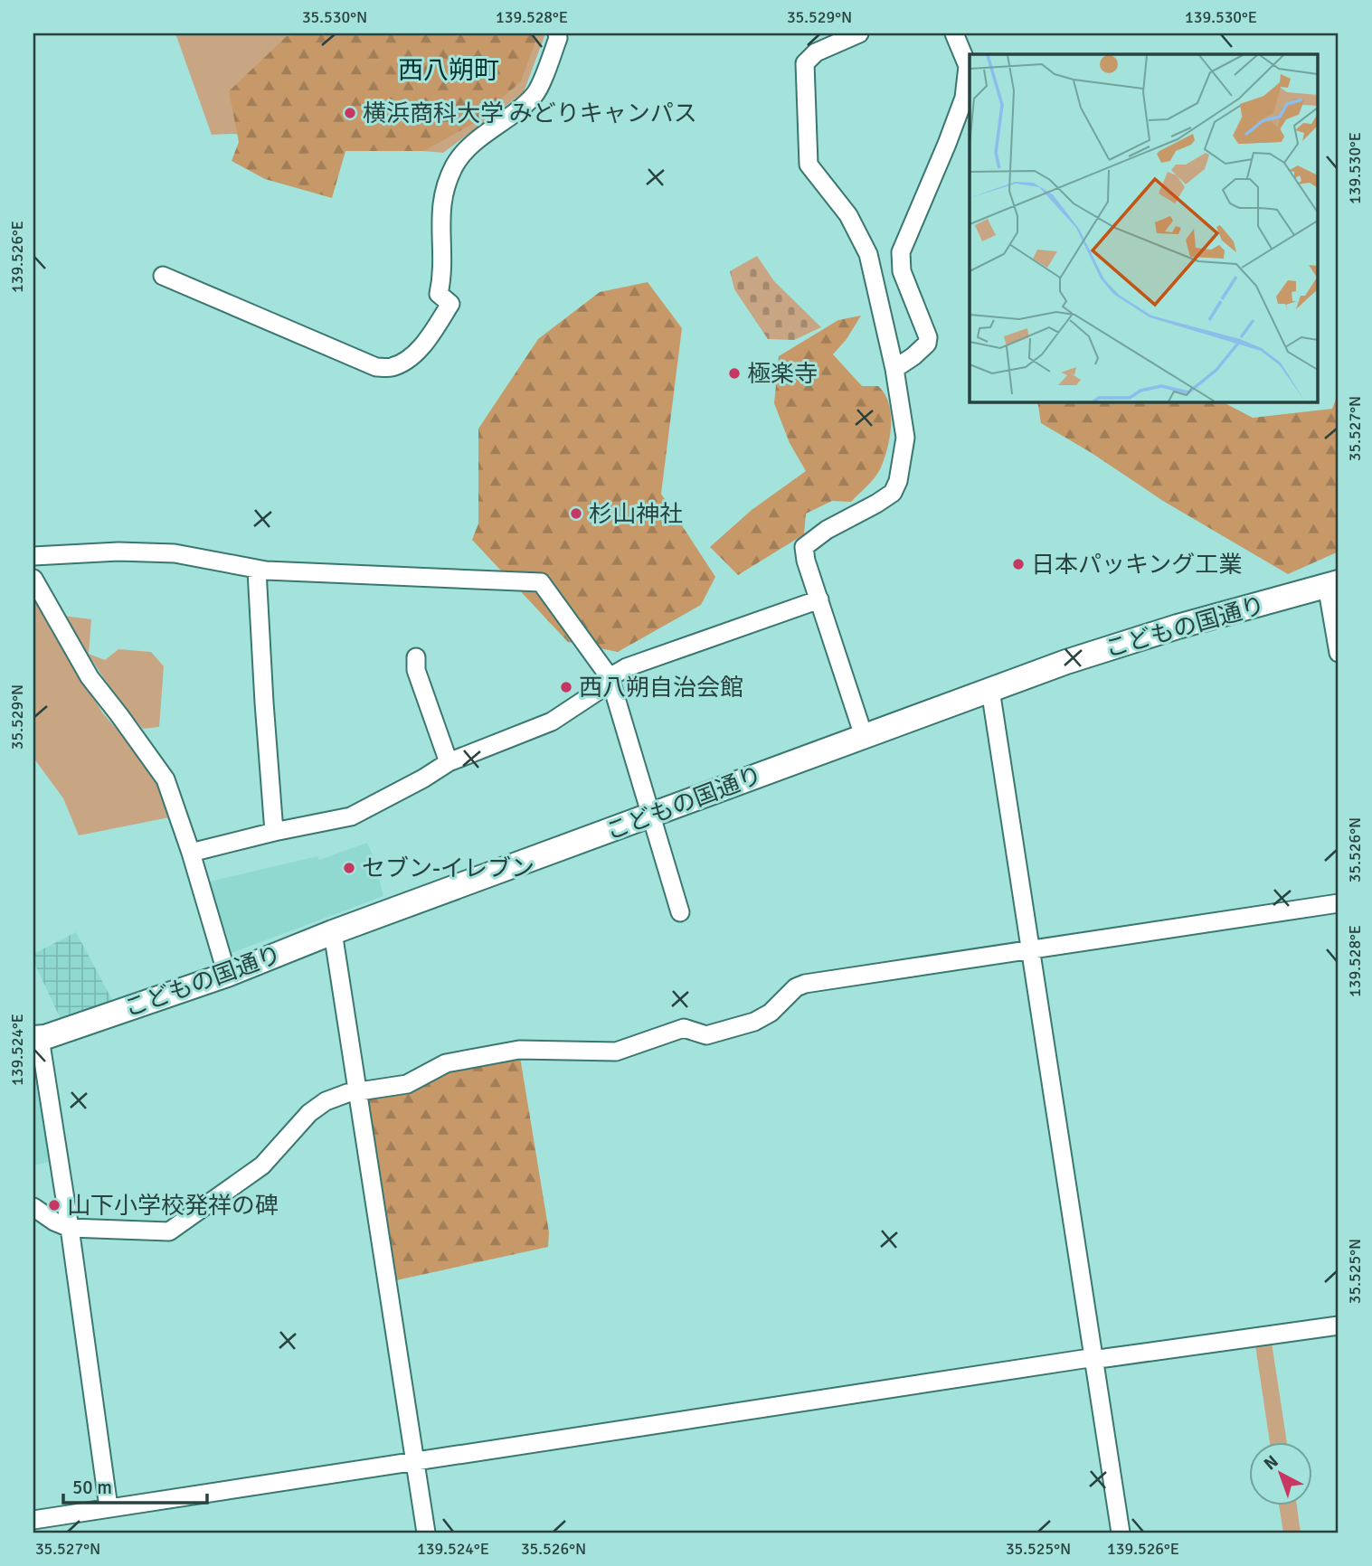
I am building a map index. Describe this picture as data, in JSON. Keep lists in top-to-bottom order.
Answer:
{
  "streets": {
    "main road": ["こどもの国通り"]
  },
  "districts": ["西八朔町"],
  "places": [
    "横浜商科大学 みどりキャンパス",
    "極楽寺",
    "杉山神社",
    "日本パッキング工業",
    "西八朔自治会館",
    "セブン-イレブン",
    "山下小学校発祥の碑"
  ],
  "scale_bar": "50 m",
  "north": "top left",
  "coordinates": [
    "35.530°N",
    "139.528°E",
    "35.529°N",
    "139.530°E",
    "139.526°E",
    "35.527°N",
    "35.526°N",
    "139.524°E",
    "35.525°N"
  ]
}
